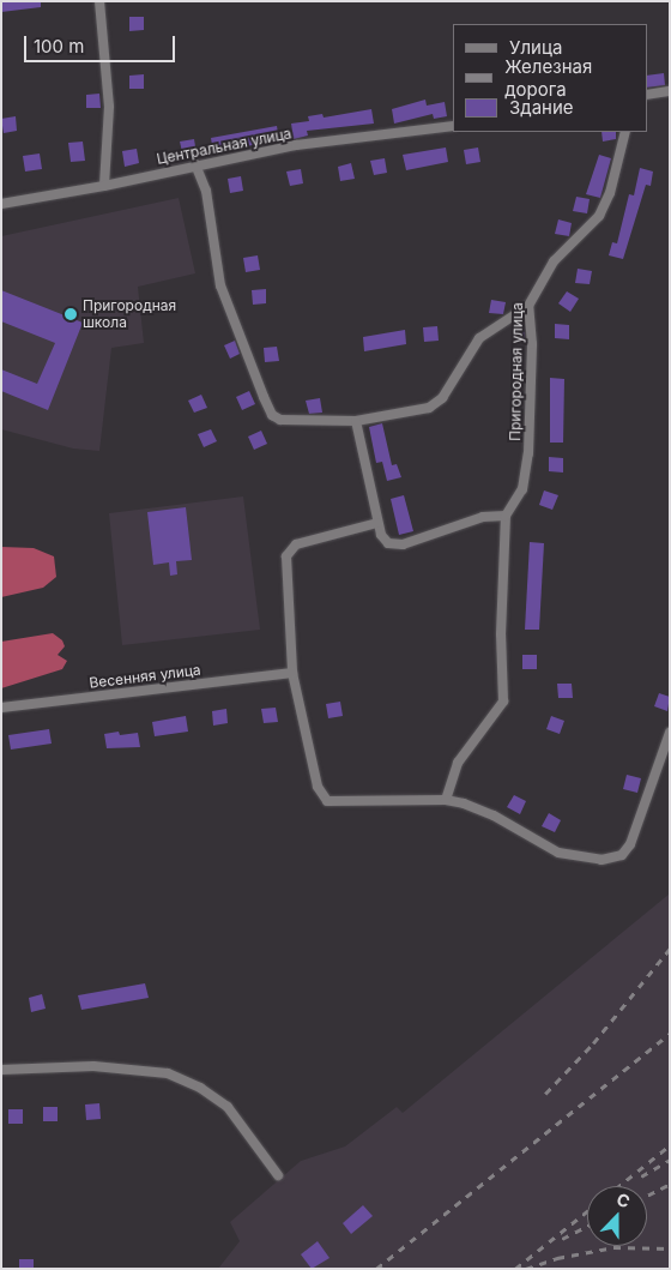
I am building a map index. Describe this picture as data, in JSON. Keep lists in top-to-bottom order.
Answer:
{
  "streets": {
    "street": ["Центральная улица", "Пригородная улица", "Весенняя улица"]
  },
  "places": ["Пригородная школа"],
  "legend": ["Улица", "Железная дорога", "Здание"],
  "scale_bar": "100 m",
  "north": "top"
}
